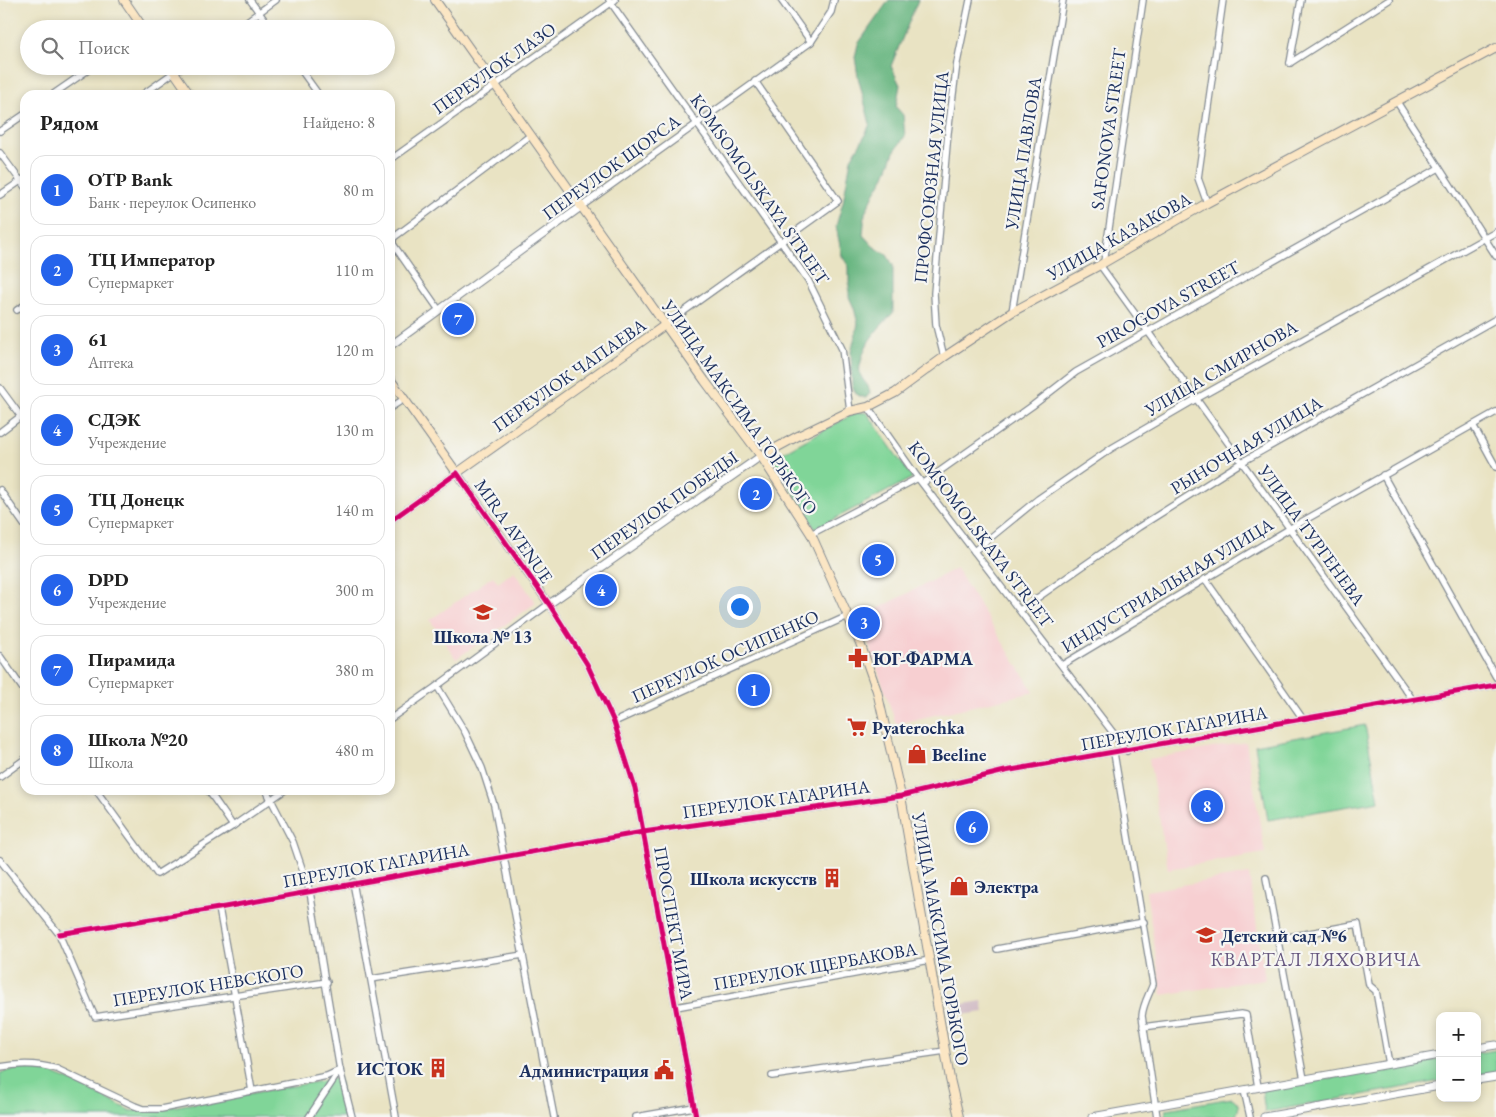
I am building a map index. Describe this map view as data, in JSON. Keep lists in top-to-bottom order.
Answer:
{
  "streets": {
    "main road": [
      "УЛИЦА КАЗАКОВА",
      "ПЕРЕУЛОК ЧАПАЕВА",
      "УЛИЦА МАКСИМА ГОРЬКОГО",
      "MIRA AVENUE"
    ],
    "street": [
      "ПЕРЕУЛОК ЛАЗО",
      "SAFONOVA STREET",
      "УЛИЦА ПАВЛОВА",
      "ПЕРЕУЛОК ЩОРСА",
      "ПРОФСОЮЗНАЯ УЛИЦА",
      "KOMSOMOLSKAYA STREET",
      "PIROGOVA STREET",
      "УЛИЦА СМИРНОВА",
      "РЫНОЧНАЯ УЛИЦА",
      "ПЕРЕУЛОК ПОБЕДЫ",
      "УЛИЦА ТУРГЕНЕВА",
      "ИНДУСТРИАЛЬНАЯ УЛИЦА",
      "ПЕРЕУЛОК ОСИПЕНКО",
      "ПЕРЕУЛОК ГАГАРИНА",
      "ПРОСПЕКТ МИРА",
      "ПЕРЕУЛОК ЩЕРБАКОВА",
      "ПЕРЕУЛОК НЕВСКОГО"
    ]
  },
  "crossings": [
    ["ПЕРЕУЛОК ЛАЗО", "KOMSOMOLSKAYA STREET"],
    ["ПЕРЕУЛОК ЛАЗО", "УЛИЦА МАКСИМА ГОРЬКОГО"],
    ["SAFONOVA STREET", "УЛИЦА КАЗАКОВА"],
    ["SAFONOVA STREET", "УЛИЦА ТУРГЕНЕВА"],
    ["УЛИЦА ПАВЛОВА", "УЛИЦА КАЗАКОВА"],
    ["ПЕРЕУЛОК ЩОРСА", "KOMSOMOLSKAYA STREET"],
    ["ПЕРЕУЛОК ЩОРСА", "ПЕРЕУЛОК ЧАПАЕВА"],
    ["ПЕРЕУЛОК ЩОРСА", "УЛИЦА МАКСИМА ГОРЬКОГО"],
    ["ПРОФСОЮЗНАЯ УЛИЦА", "УЛИЦА КАЗАКОВА"],
    ["KOMSOMOLSKAYA STREET", "УЛИЦА КАЗАКОВА"],
    ["KOMSOMOLSKAYA STREET", "PIROGOVA STREET"],
    ["KOMSOMOLSKAYA STREET", "УЛИЦА СМИРНОВА"],
    ["KOMSOMOLSKAYA STREET", "ПЕРЕУЛОК ЧАПАЕВА"],
    ["KOMSOMOLSKAYA STREET", "РЫНОЧНАЯ УЛИЦА"],
    ["KOMSOMOLSKAYA STREET", "ИНДУСТРИАЛЬНАЯ УЛИЦА"],
    ["KOMSOMOLSKAYA STREET", "ПЕРЕУЛОК ГАГАРИНА"],
    ["УЛИЦА КАЗАКОВА", "УЛИЦА МАКСИМА ГОРЬКОГО"],
    ["УЛИЦА КАЗАКОВА", "ПЕРЕУЛОК ПОБЕДЫ"],
    ["УЛИЦА КАЗАКОВА", "УЛИЦА ТУРГЕНЕВА"],
    ["PIROGOVA STREET", "УЛИЦА ТУРГЕНЕВА"],
    ["УЛИЦА СМИРНОВА", "УЛИЦА ТУРГЕНЕВА"],
    ["ПЕРЕУЛОК ЧАПАЕВА", "УЛИЦА МАКСИМА ГОРЬКОГО"],
    ["ПЕРЕУЛОК ЧАПАЕВА", "MIRA AVENUE"],
    ["УЛИЦА МАКСИМА ГОРЬКОГО", "ПЕРЕУЛОК ПОБЕДЫ"],
    ["УЛИЦА МАКСИМА ГОРЬКОГО", "ПЕРЕУЛОК ОСИПЕНКО"],
    ["УЛИЦА МАКСИМА ГОРЬКОГО", "ПЕРЕУЛОК ГАГАРИНА"],
    ["УЛИЦА МАКСИМА ГОРЬКОГО", "ПЕРЕУЛОК ЩЕРБАКОВА"],
    ["РЫНОЧНАЯ УЛИЦА", "УЛИЦА ТУРГЕНЕВА"],
    ["ПЕРЕУЛОК ПОБЕДЫ", "MIRA AVENUE"],
    ["ПЕРЕУЛОК ПОБЕДЫ", "ПРОСПЕКТ МИРА"],
    ["MIRA AVENUE", "ПРОСПЕКТ МИРА"],
    ["УЛИЦА ТУРГЕНЕВА", "ИНДУСТРИАЛЬНАЯ УЛИЦА"],
    ["УЛИЦА ТУРГЕНЕВА", "ПЕРЕУЛОК ГАГАРИНА"],
    ["ПЕРЕУЛОК ОСИПЕНКО", "ПРОСПЕКТ МИРА"],
    ["ПЕРЕУЛОК ГАГАРИНА", "ПРОСПЕКТ МИРА"],
    ["ПЕРЕУЛОК ГАГАРИНА", "ПЕРЕУЛОК НЕВСКОГО"],
    ["ПРОСПЕКТ МИРА", "ПЕРЕУЛОК ЩЕРБАКОВА"]
  ],
  "districts": ["КВАРТАЛ ЛЯХОВИЧА"],
  "places": {
    "school or university": ["Школа № 13", "Детский сад №6"],
    "pharmacy": ["ЮГ-ФАРМА"],
    "supermarket": ["Pyaterochka"],
    "shop": ["Beeline", "Электра"],
    "building": ["Школа искусств", "ИСТОК"],
    "public building": ["Администрация"]
  },
  "page": {
    "search": "Поиск",
    "heading": ["Рядом", "Найдено: 8"],
    "list": [
      {
        "mark": "1",
        "name": "OTP Bank",
        "note": "Банк · переулок Осипенко",
        "value": "80 m"
      },
      {
        "mark": "2",
        "name": "ТЦ Император",
        "note": "Супермаркет",
        "value": "110 m"
      },
      {
        "mark": "3",
        "name": "61",
        "note": "Аптека",
        "value": "120 m"
      },
      {
        "mark": "4",
        "name": "СДЭК",
        "note": "Учреждение",
        "value": "130 m"
      },
      {
        "mark": "5",
        "name": "ТЦ Донецк",
        "note": "Супермаркет",
        "value": "140 m"
      },
      {
        "mark": "6",
        "name": "DPD",
        "note": "Учреждение",
        "value": "300 m"
      },
      {
        "mark": "7",
        "name": "Пирамида",
        "note": "Супермаркет",
        "value": "380 m"
      },
      {
        "mark": "8",
        "name": "Школа №20",
        "note": "Школа",
        "value": "480 m"
      }
    ],
    "pins": [
      "7",
      "2",
      "5",
      "4",
      "3",
      "1",
      "8",
      "6"
    ],
    "map_buttons": ["+", "−"]
  }
}
